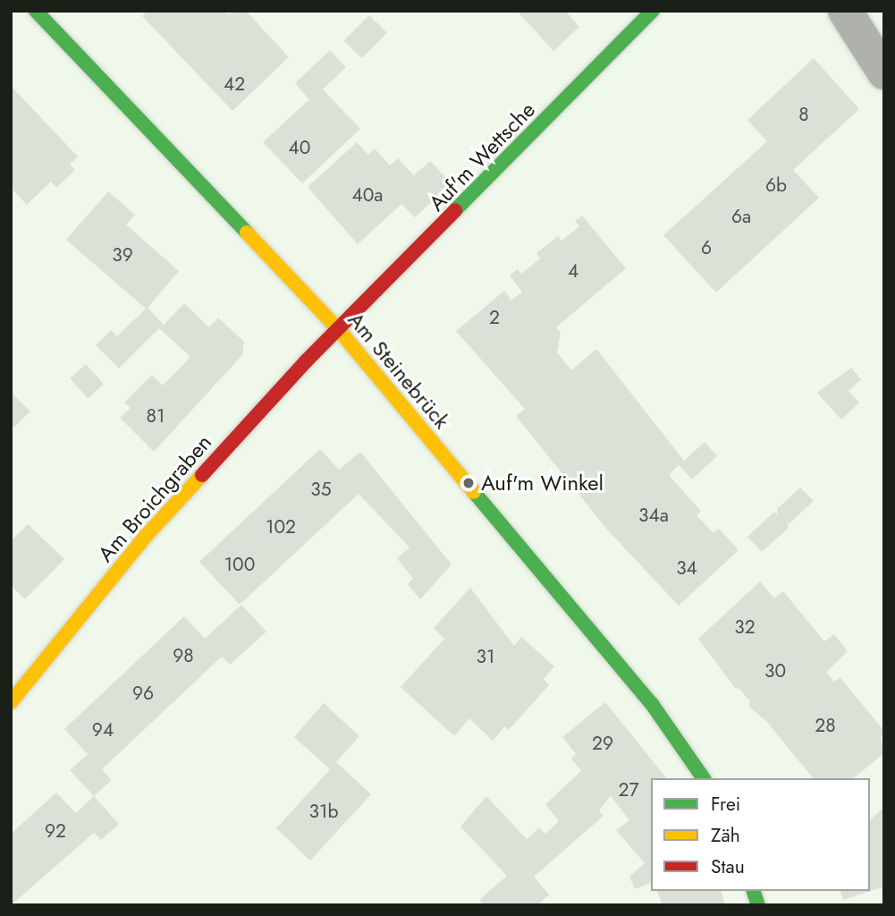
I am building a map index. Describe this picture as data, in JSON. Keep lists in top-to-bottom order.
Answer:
{
  "streets": {
    "street": ["Auf'm Wettsche", "Am Steinebrück", "Am Broichgraben"]
  },
  "crossings": [
    ["Auf'm Wettsche", "Am Steinebrück"],
    ["Auf'm Wettsche", "Am Broichgraben"],
    ["Am Steinebrück", "Am Broichgraben"]
  ],
  "places": ["Auf'm Winkel"],
  "house_numbers": [
    "42",
    "8",
    "40",
    "6b",
    "40a",
    "6a",
    "6",
    "39",
    "4",
    "2",
    "81",
    "35",
    "34a",
    "102",
    "100",
    "34",
    "32",
    "98",
    "31",
    "30",
    "96",
    "28",
    "94",
    "29",
    "27",
    "31b",
    "92"
  ],
  "legend": ["Frei", "Zäh", "Stau"]
}
